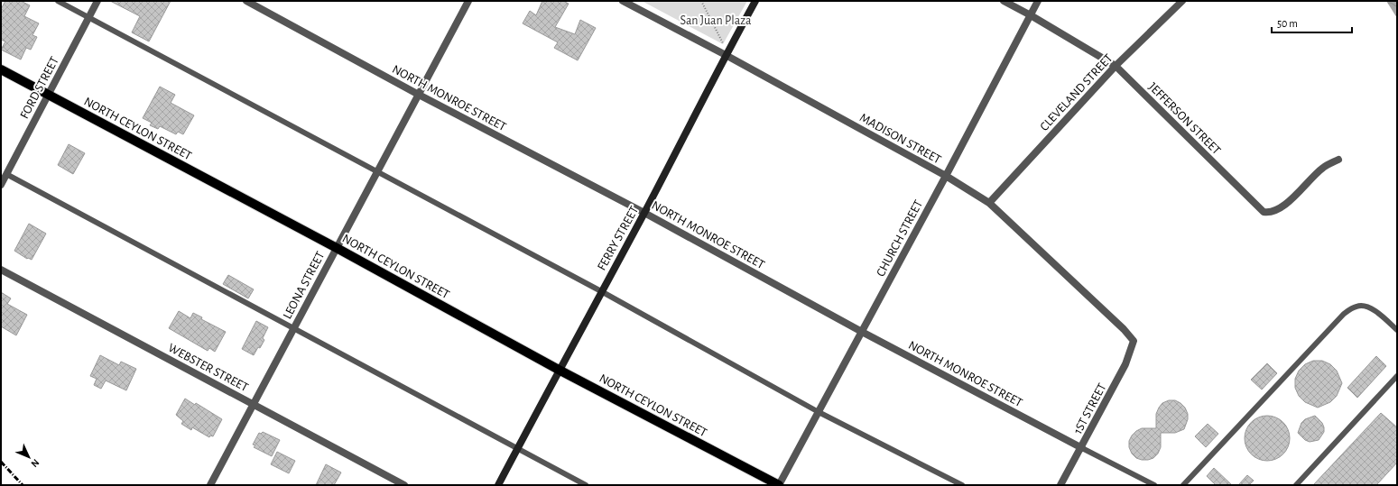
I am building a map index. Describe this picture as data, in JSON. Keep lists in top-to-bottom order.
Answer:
{
  "streets": {
    "main road": ["NORTH CEYLON STREET"],
    "street": [
      "FORD STREET",
      "CLEVELAND STREET",
      "NORTH MONROE STREET",
      "JEFFERSON STREET",
      "MADISON STREET",
      "FERRY STREET",
      "CHURCH STREET",
      "LEONA STREET",
      "WEBSTER STREET",
      "1ST STREET"
    ]
  },
  "crossings": [
    ["FORD STREET", "NORTH CEYLON STREET"],
    ["CLEVELAND STREET", "JEFFERSON STREET"],
    ["CLEVELAND STREET", "MADISON STREET"],
    ["NORTH MONROE STREET", "FERRY STREET"],
    ["NORTH MONROE STREET", "CHURCH STREET"],
    ["NORTH MONROE STREET", "LEONA STREET"],
    ["NORTH MONROE STREET", "1ST STREET"],
    ["JEFFERSON STREET", "CHURCH STREET"],
    ["NORTH CEYLON STREET", "FERRY STREET"],
    ["NORTH CEYLON STREET", "CHURCH STREET"],
    ["NORTH CEYLON STREET", "LEONA STREET"],
    ["MADISON STREET", "FERRY STREET"],
    ["MADISON STREET", "CHURCH STREET"],
    ["MADISON STREET", "1ST STREET"],
    ["LEONA STREET", "WEBSTER STREET"]
  ],
  "parks": ["San Juan Plaza"],
  "scale_bar": "50 m",
  "north": "bottom right"
}
